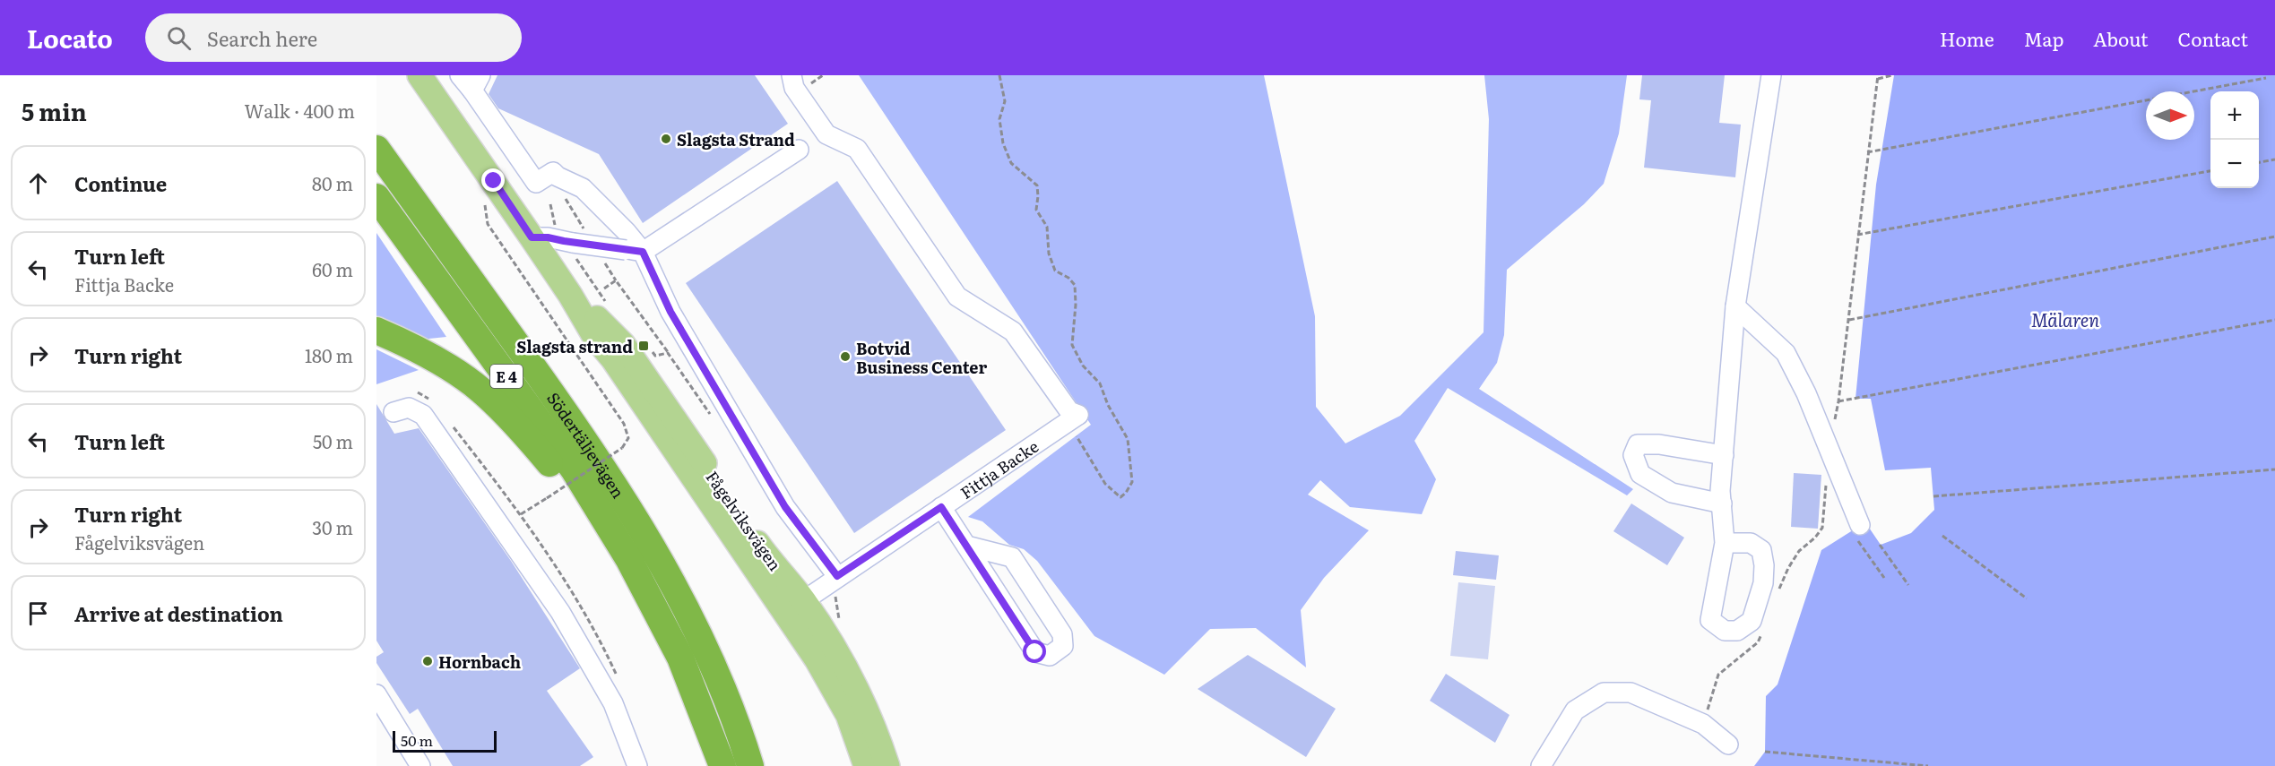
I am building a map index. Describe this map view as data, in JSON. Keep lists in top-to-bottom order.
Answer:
{
  "streets": {
    "highway": ["E 4", "Södertäljevägen"],
    "main road": ["Fågelviksvägen"],
    "street": ["Fittja Backe"]
  },
  "crossings": [
    ["Fittja Backe", "Fågelviksvägen"]
  ],
  "water": ["Mälaren"],
  "places": {
    "other": ["Slagsta Strand", "Botvid Business Center", "Hornbach"],
    "transit": ["Slagsta strand"]
  },
  "scale_bar": "50 m",
  "north": "right",
  "page": {
    "header": "Locato",
    "search": "Search here",
    "nav": [
      "Home",
      "Map",
      "About",
      "Contact"
    ],
    "heading": ["5 min", "Walk · 400 m"],
    "map_buttons": ["+", "−"],
    "list": [
      ["Continue", "80 m"],
      ["Turn left", "Fittja Backe", "60 m"],
      ["Turn right", "180 m"],
      ["Turn left", "50 m"],
      ["Turn right", "Fågelviksvägen", "30 m"],
      "Arrive at destination"
    ],
    "scale": "50 m"
  }
}
